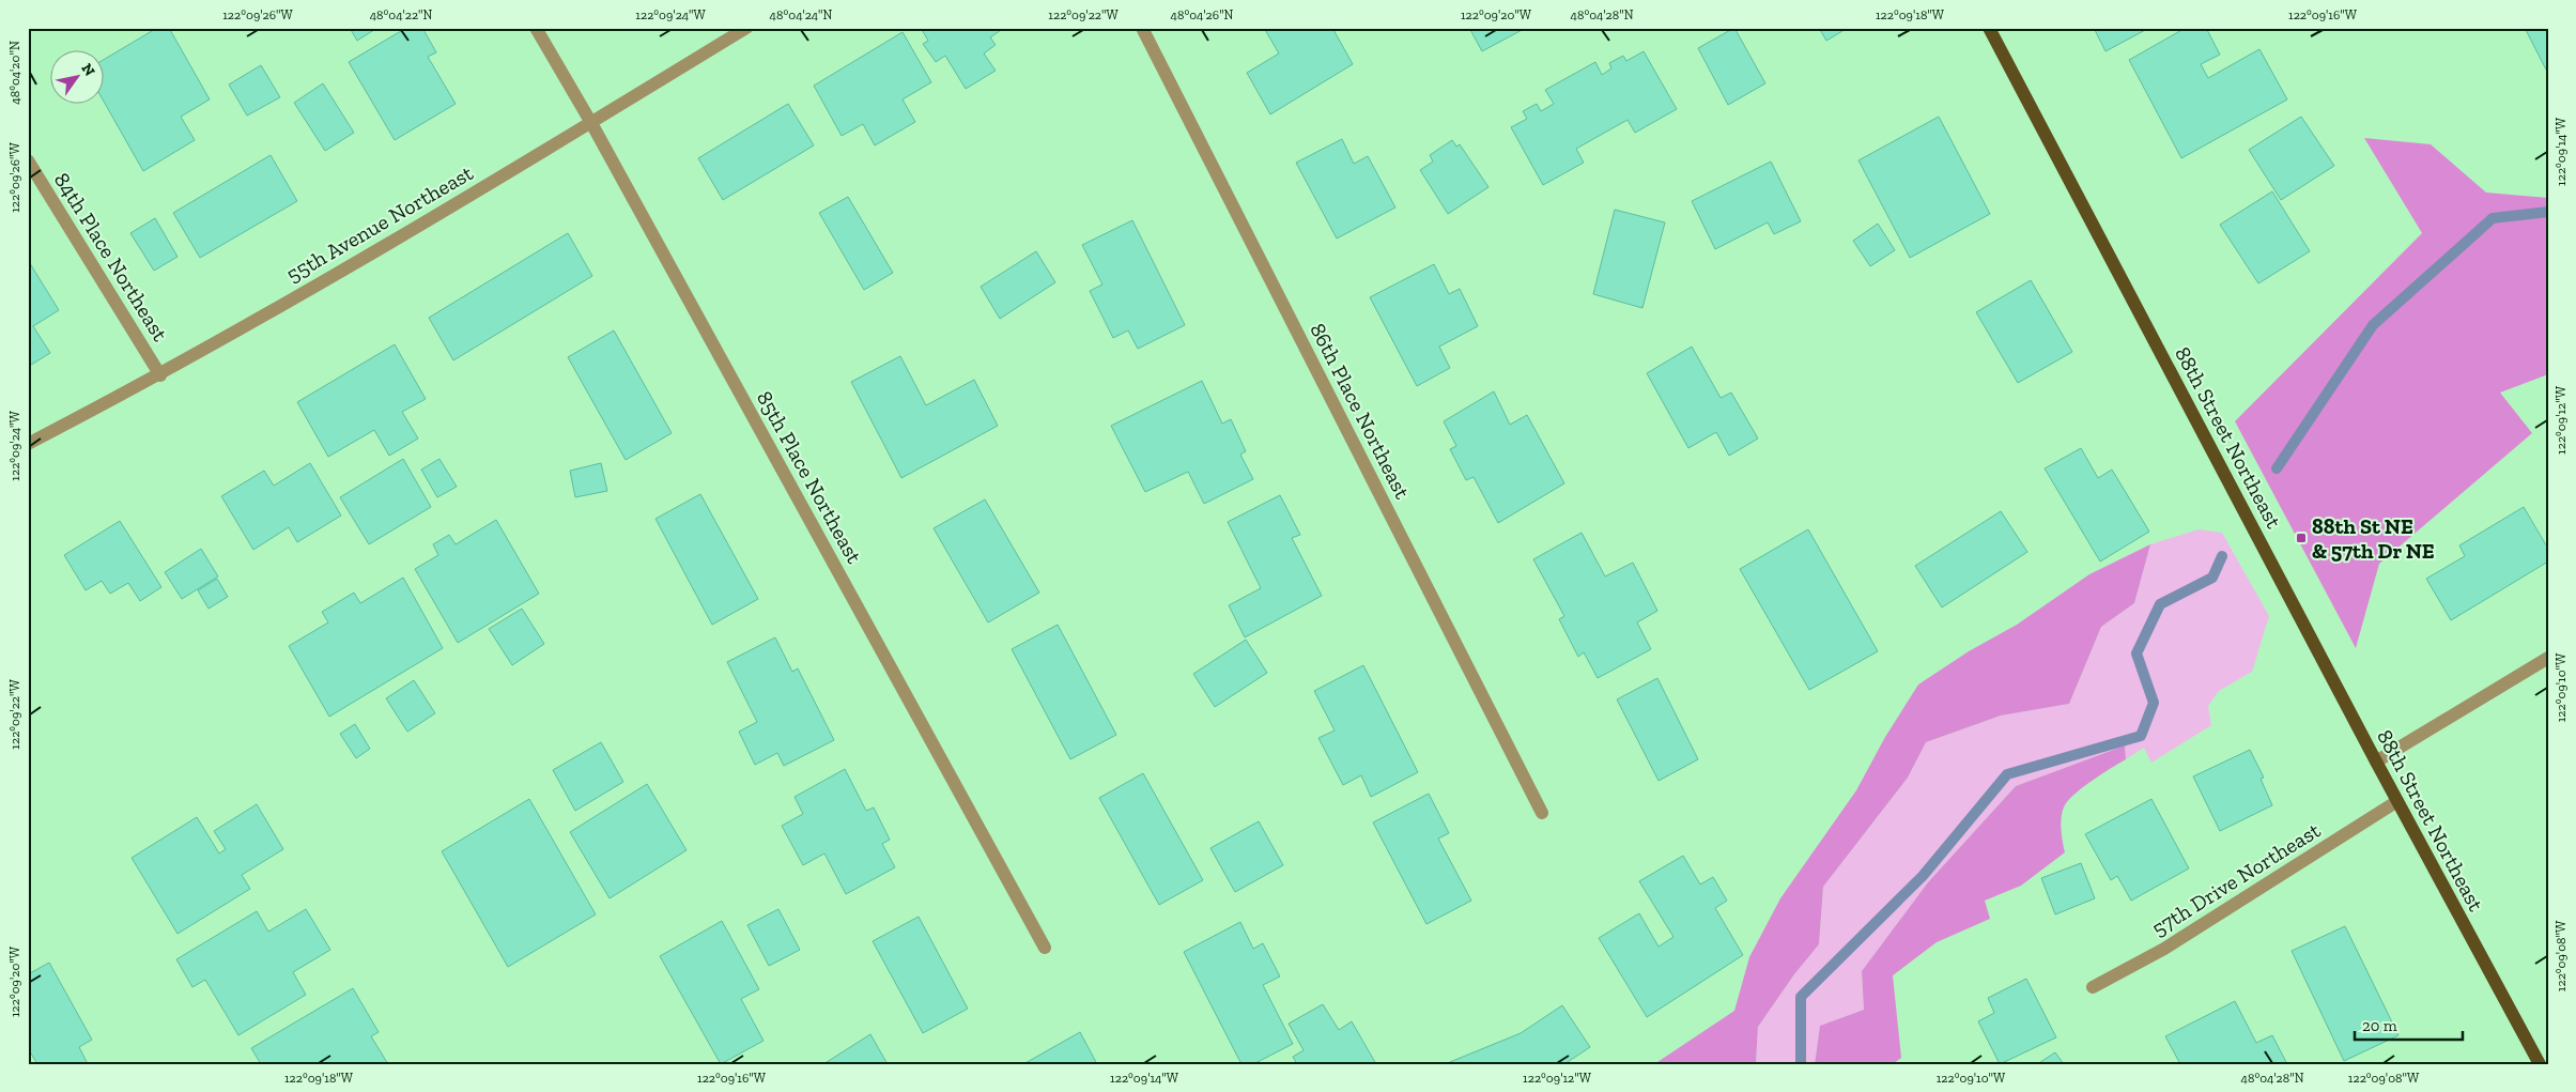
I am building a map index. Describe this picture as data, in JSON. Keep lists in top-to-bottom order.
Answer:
{
  "streets": {
    "main road": ["88th Street Northeast"],
    "street": [
      "55th Avenue Northeast",
      "84th Place Northeast",
      "86th Place Northeast",
      "85th Place Northeast",
      "57th Drive Northeast"
    ]
  },
  "crossings": [
    ["55th Avenue Northeast", "84th Place Northeast"],
    ["55th Avenue Northeast", "85th Place Northeast"],
    ["88th Street Northeast", "57th Drive Northeast"]
  ],
  "places": {
    "transit": ["88th St NE & 57th Dr NE"]
  },
  "scale_bar": "20 m",
  "north": "top right",
  "coordinates": [
    "122°09'26\"W",
    "48°04'22\"N",
    "122°09'24\"W",
    "48°04'24\"N",
    "122°09'22\"W",
    "48°04'26\"N",
    "122°09'20\"W",
    "48°04'28\"N",
    "122°09'18\"W",
    "122°09'16\"W",
    "48°04'20\"N",
    "122°09'14\"W",
    "122°09'12\"W",
    "122°09'10\"W",
    "122°09'08\"W"
  ]
}
